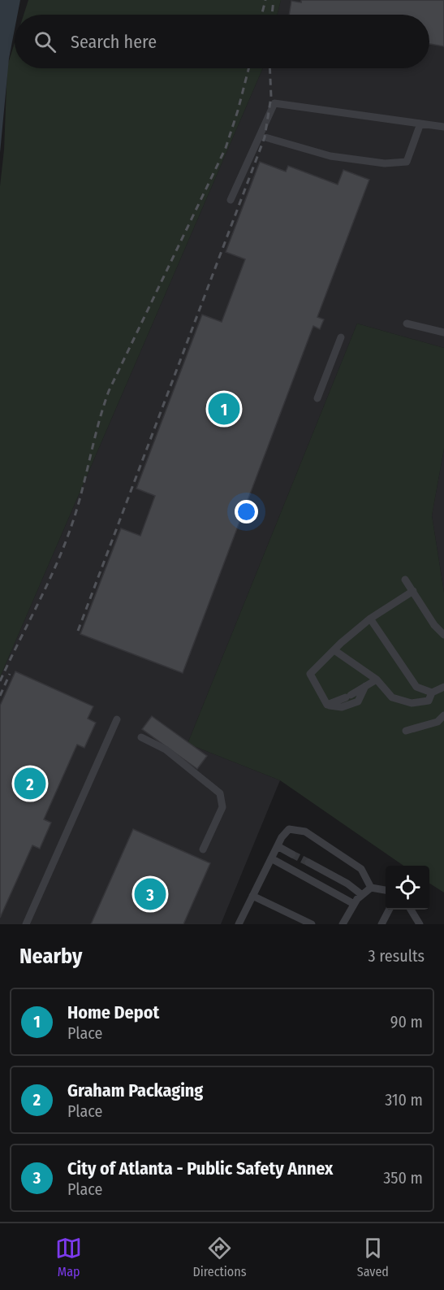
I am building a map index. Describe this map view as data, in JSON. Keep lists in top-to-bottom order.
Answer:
{
  "page": {
    "search": "Search here",
    "pins": ["1", "2", "3"],
    "heading": ["Nearby", "3 results"],
    "list": [
      {
        "mark": "1",
        "name": "Home Depot",
        "note": "Place",
        "value": "90 m"
      },
      {
        "mark": "2",
        "name": "Graham Packaging",
        "note": "Place",
        "value": "310 m"
      },
      {
        "mark": "3",
        "name": "City of Atlanta - Public Safety Annex",
        "note": "Place",
        "value": "350 m"
      }
    ],
    "nav": ["Map", "Directions", "Saved"]
  }
}
